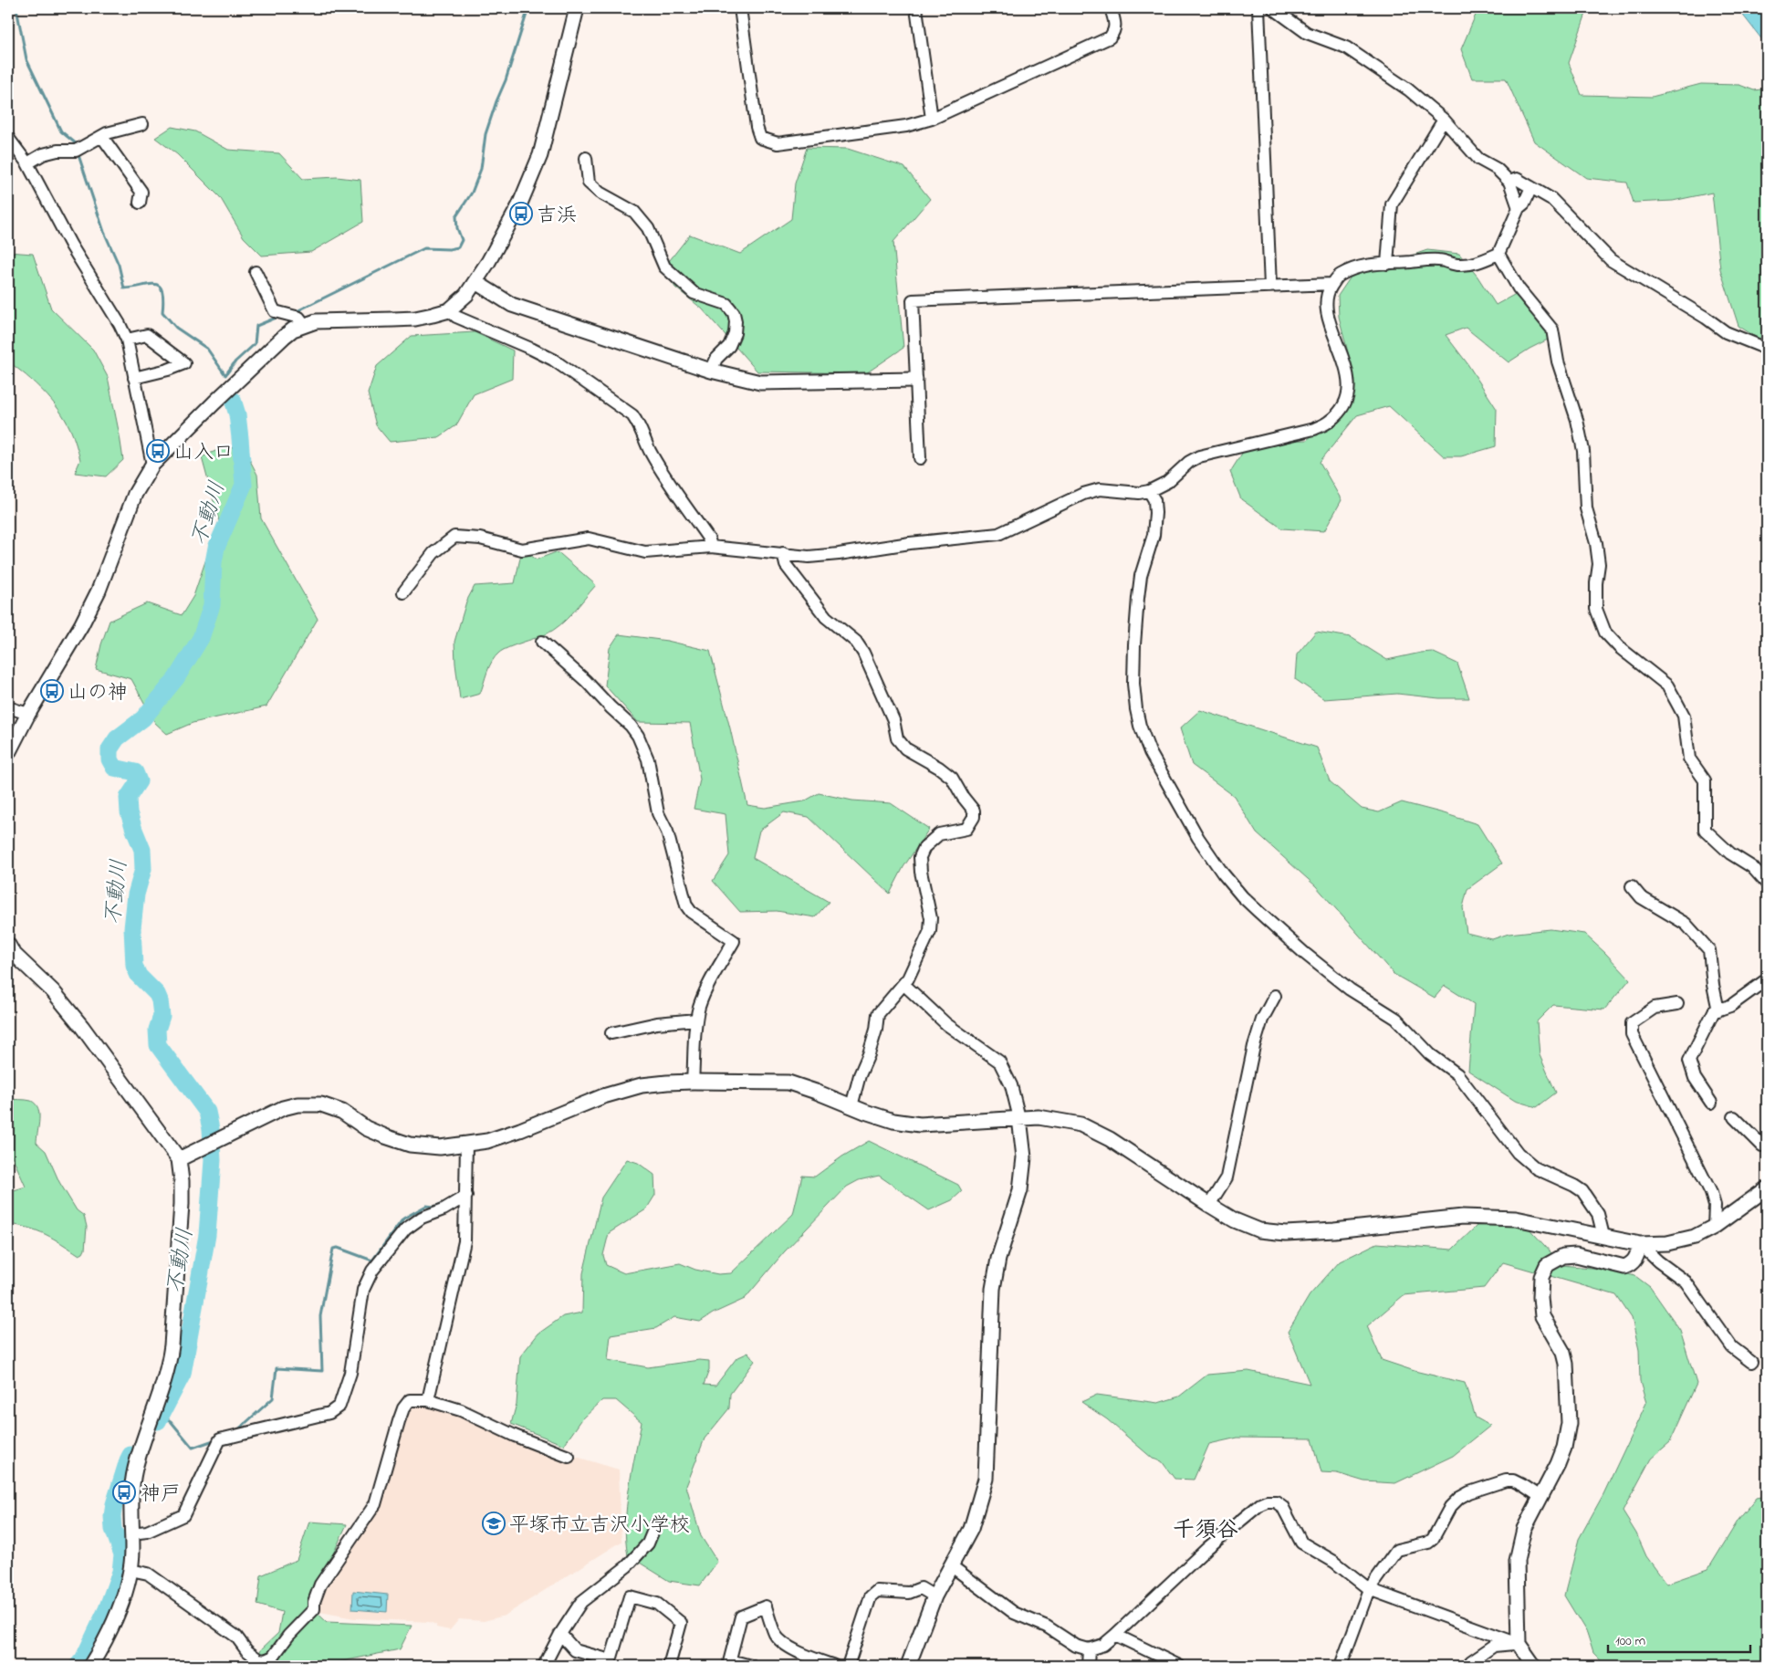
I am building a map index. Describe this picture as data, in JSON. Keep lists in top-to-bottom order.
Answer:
{
  "districts": ["千須谷"],
  "water": ["不動川"],
  "places": {
    "bus stop": [
      "吉浜",
      "山入口",
      "山の神",
      "神戸"
    ],
    "school or university": ["平塚市立吉沢小学校"]
  },
  "scale_bar": "100 m"
}
